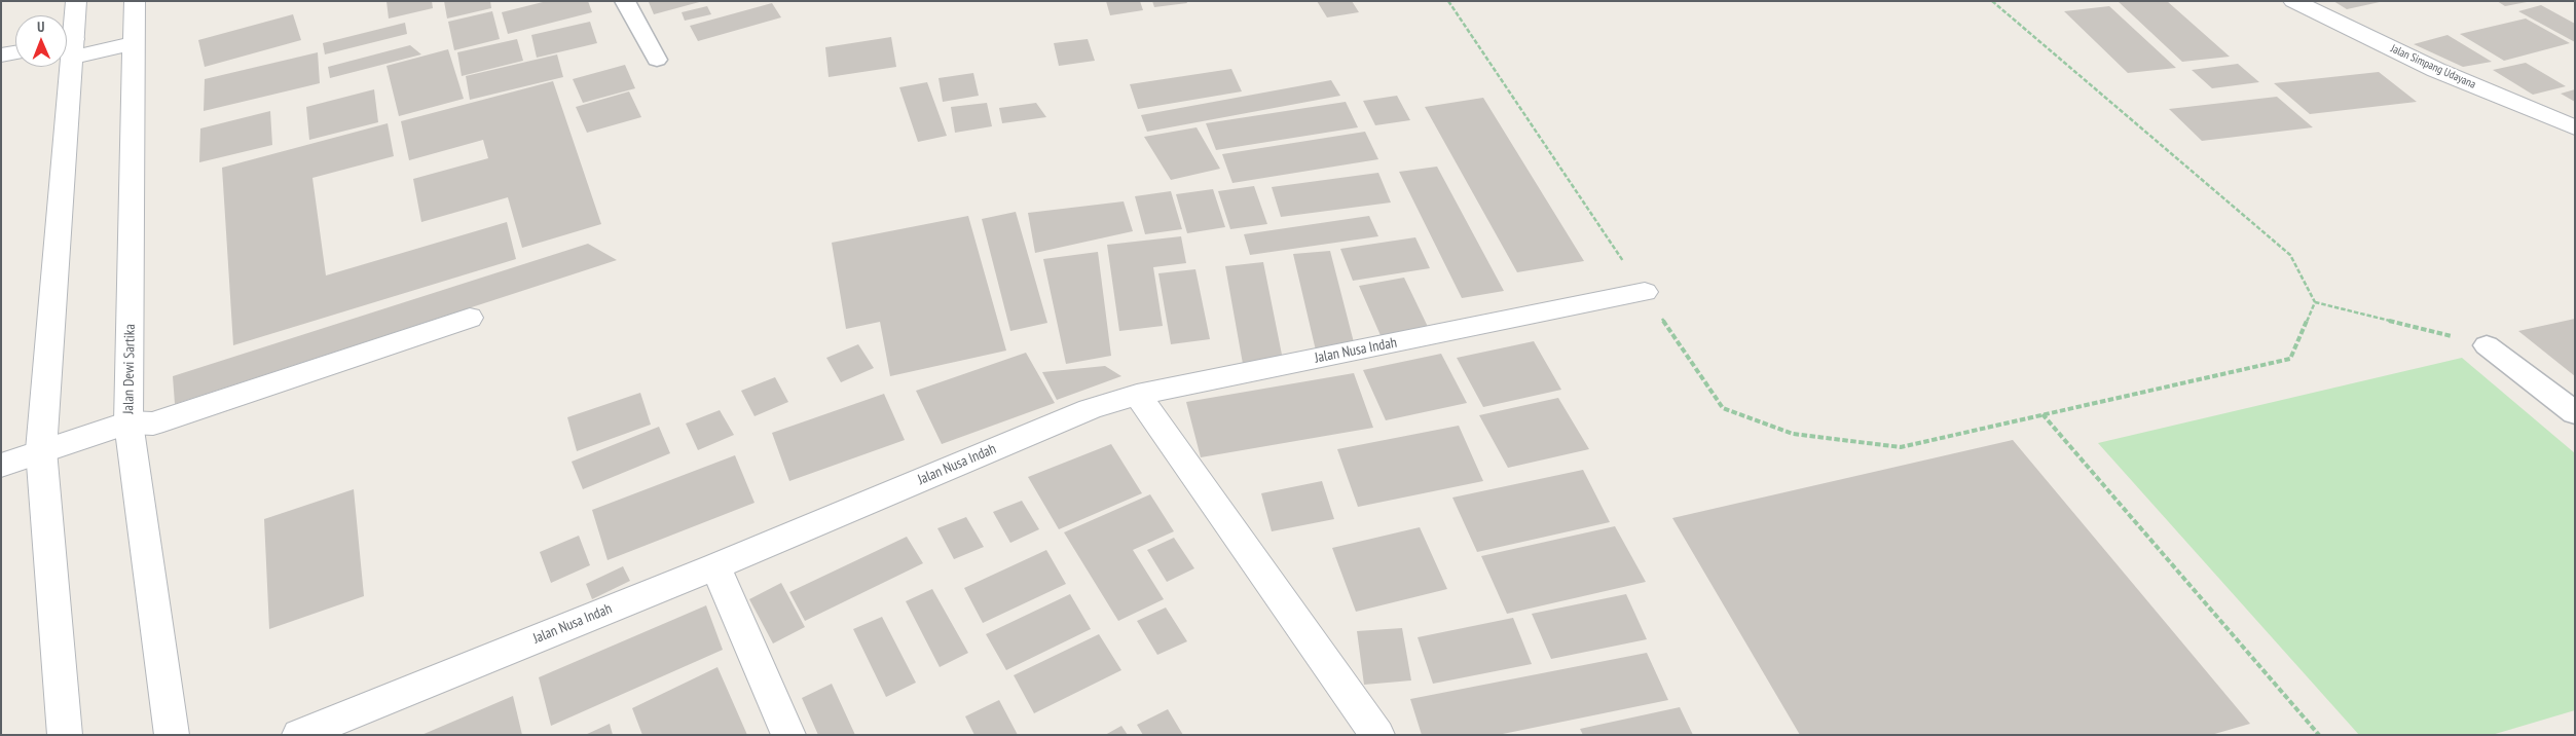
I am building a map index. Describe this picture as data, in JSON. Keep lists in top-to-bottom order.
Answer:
{
  "streets": {
    "street": ["Jalan Simpang Udayana", "Jalan Nusa Indah", "Jalan Dewi Sartika"]
  },
  "north": "top"
}
